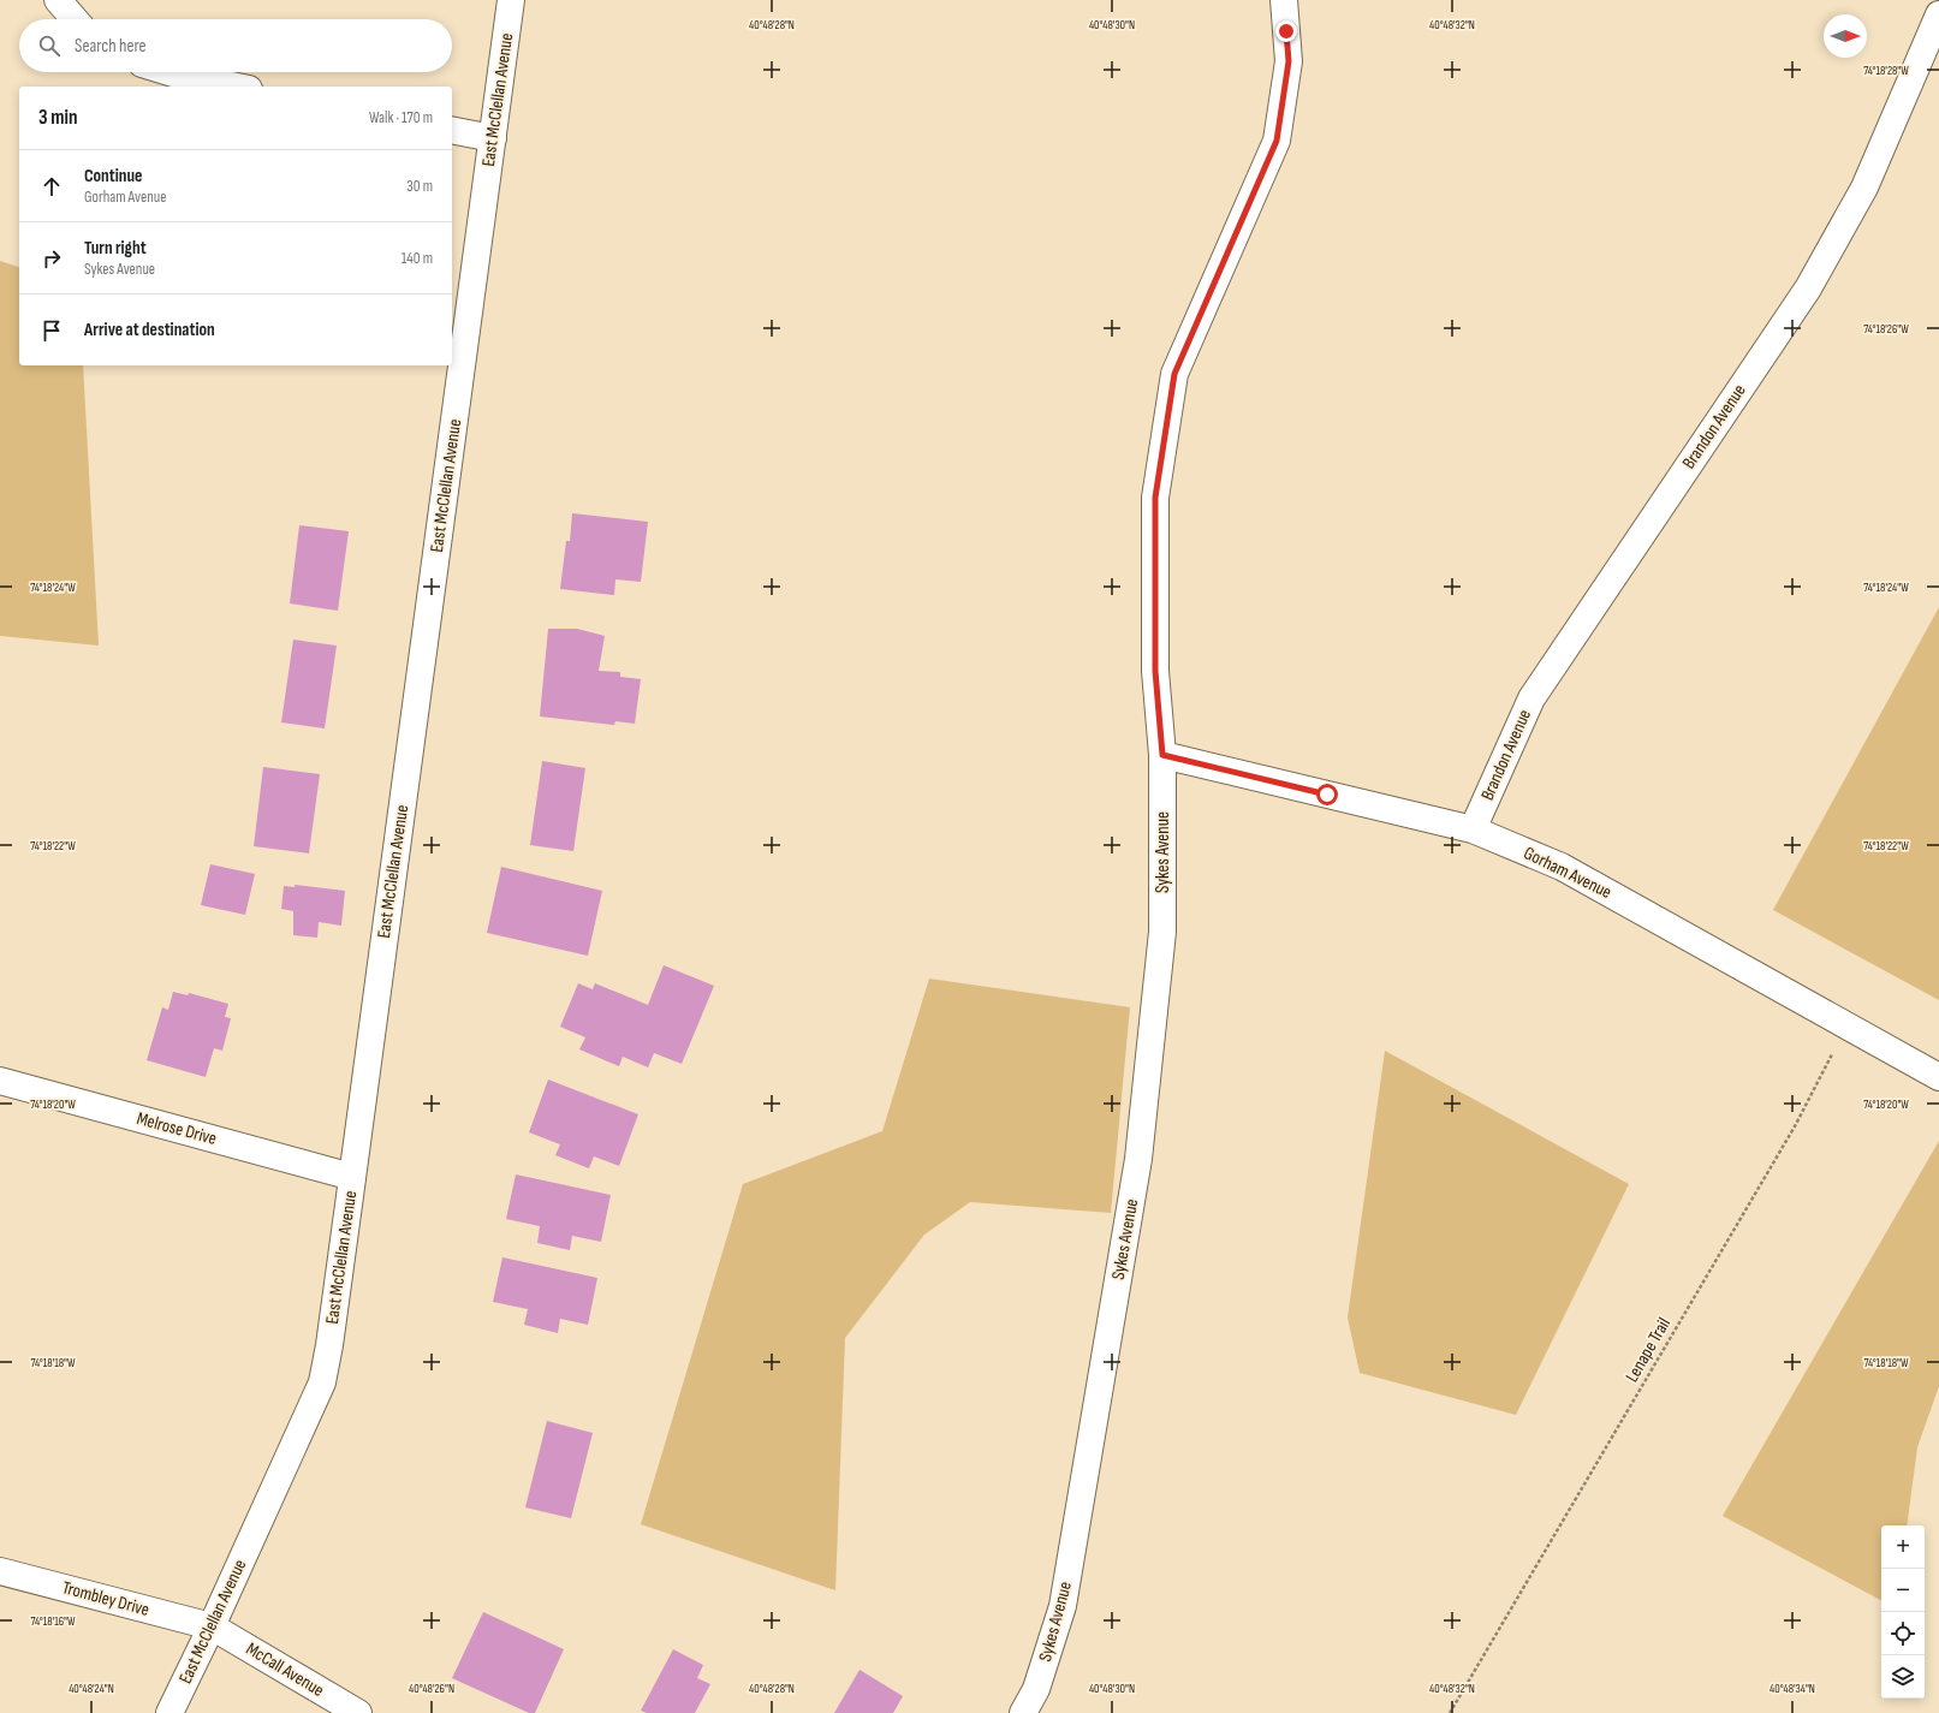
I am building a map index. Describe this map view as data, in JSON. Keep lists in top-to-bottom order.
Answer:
{
  "streets": {
    "street": [
      "East McClellan Avenue",
      "Brandon Avenue",
      "Sykes Avenue",
      "Gorham Avenue",
      "Melrose Drive",
      "Trombley Drive",
      "McCall Avenue"
    ],
    "path": ["Lenape Trail"]
  },
  "crossings": [
    ["East McClellan Avenue", "Melrose Drive"],
    ["East McClellan Avenue", "Trombley Drive"],
    ["East McClellan Avenue", "McCall Avenue"],
    ["Brandon Avenue", "Gorham Avenue"],
    ["Sykes Avenue", "Gorham Avenue"],
    ["Gorham Avenue", "Lenape Trail"],
    ["Trombley Drive", "McCall Avenue"]
  ],
  "north": "right",
  "page": {
    "search": "Search here",
    "heading": ["3 min", "Walk · 170 m"],
    "list": [
      ["Continue", "Gorham Avenue", "30 m"],
      ["Turn right", "Sykes Avenue", "140 m"],
      "Arrive at destination"
    ],
    "map_buttons": ["+", "−"]
  },
  "coordinates": [
    "40°48'28\"N",
    "40°48'30\"N",
    "40°48'32\"N",
    "74°18'28\"W",
    "74°18'26\"W",
    "74°18'24\"W",
    "74°18'22\"W",
    "74°18'20\"W",
    "74°18'18\"W",
    "74°18'16\"W",
    "40°48'24\"N",
    "40°48'26\"N",
    "40°48'34\"N"
  ]
}
